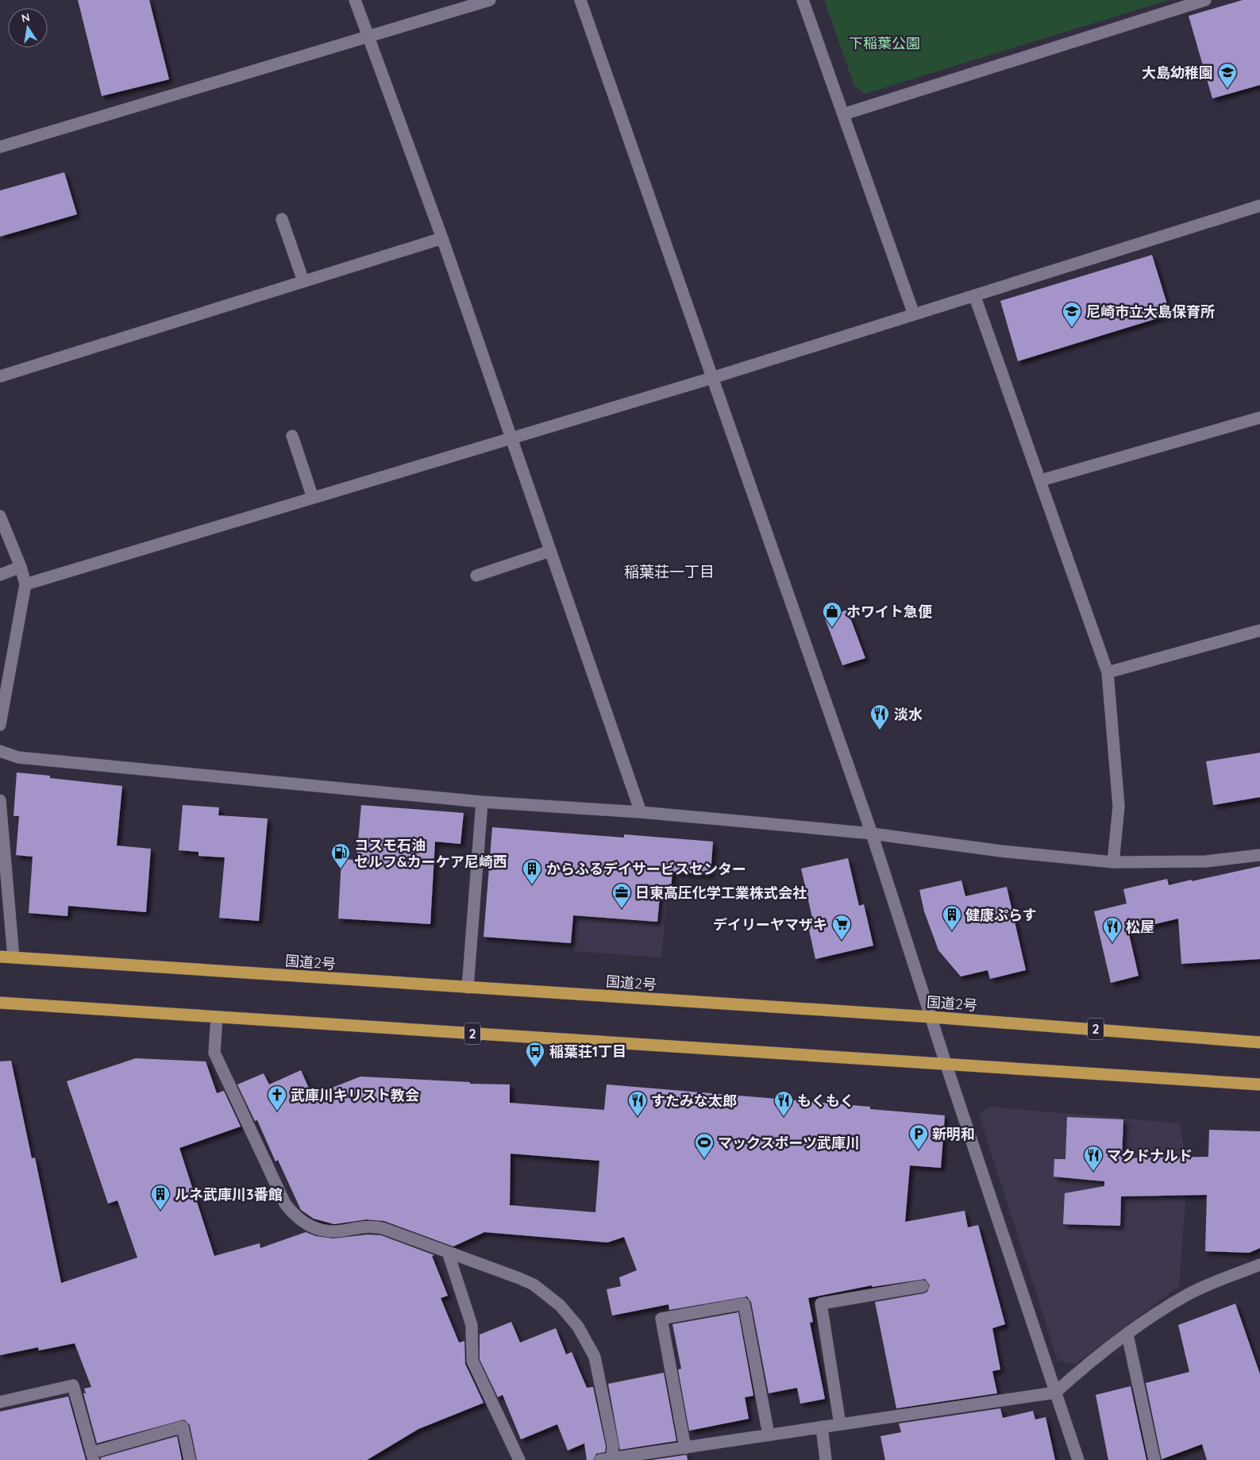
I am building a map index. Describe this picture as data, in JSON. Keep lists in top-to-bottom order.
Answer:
{
  "streets": {
    "highway": ["国道2号", "2"]
  },
  "districts": ["稲葉荘一丁目"],
  "parks": ["下稲葉公園"],
  "places": {
    "school or university": ["大島幼稚園", "尼崎市立大島保育所"],
    "shop": ["ホワイト急便"],
    "restaurant": [
      "淡水",
      "松屋",
      "すたみな太郎",
      "もくもく",
      "マクドナルド"
    ],
    "fuel station": ["コスモ石油 セルフ&カーケア尼崎西"],
    "building": ["からふるデイサービスセンター", "健康ぷらす", "ルネ武庫川3番館"],
    "office": ["日東高圧化学工業株式会社"],
    "supermarket": ["デイリーヤマザキ"],
    "bus stop": ["稲葉荘1丁目"],
    "church": ["武庫川キリスト教会"],
    "parking": ["新明和"],
    "sports": ["マックスポーツ武庫川"]
  },
  "north": "top"
}
